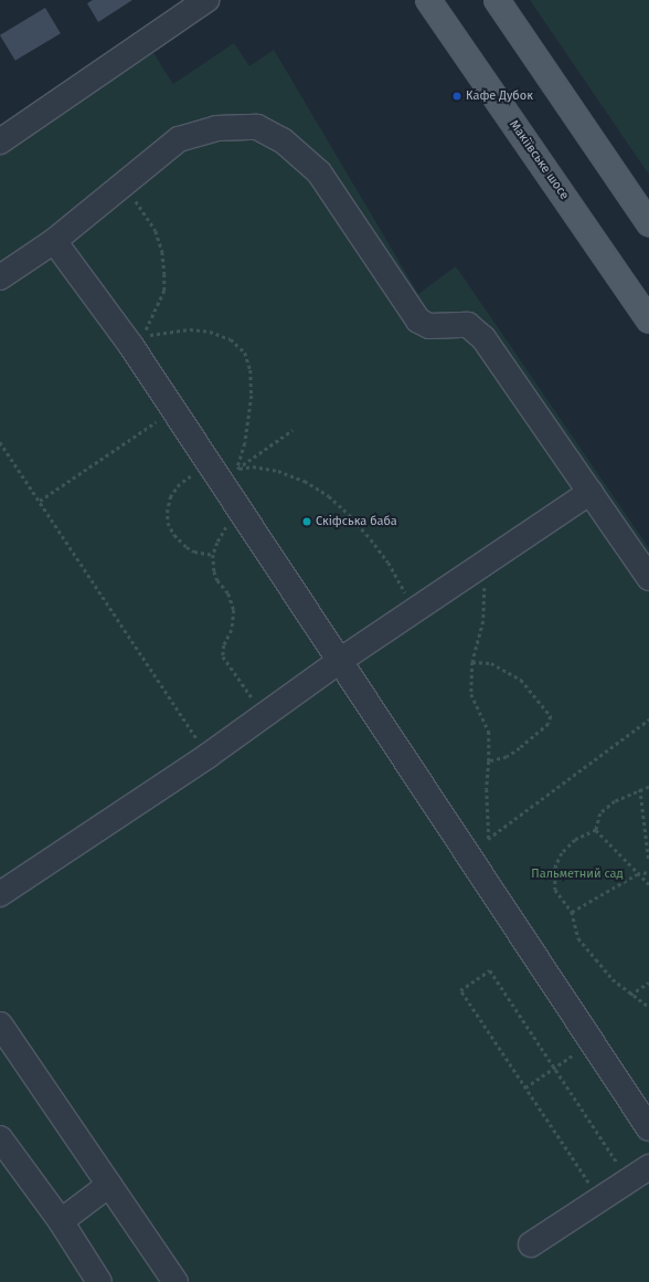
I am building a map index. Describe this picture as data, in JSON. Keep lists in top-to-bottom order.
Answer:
{
  "streets": {
    "main road": ["Макіївське шосе"]
  },
  "parks": ["Пальметний сад"],
  "places": ["Кафе Дубок", "Скіфська баба"]
}
